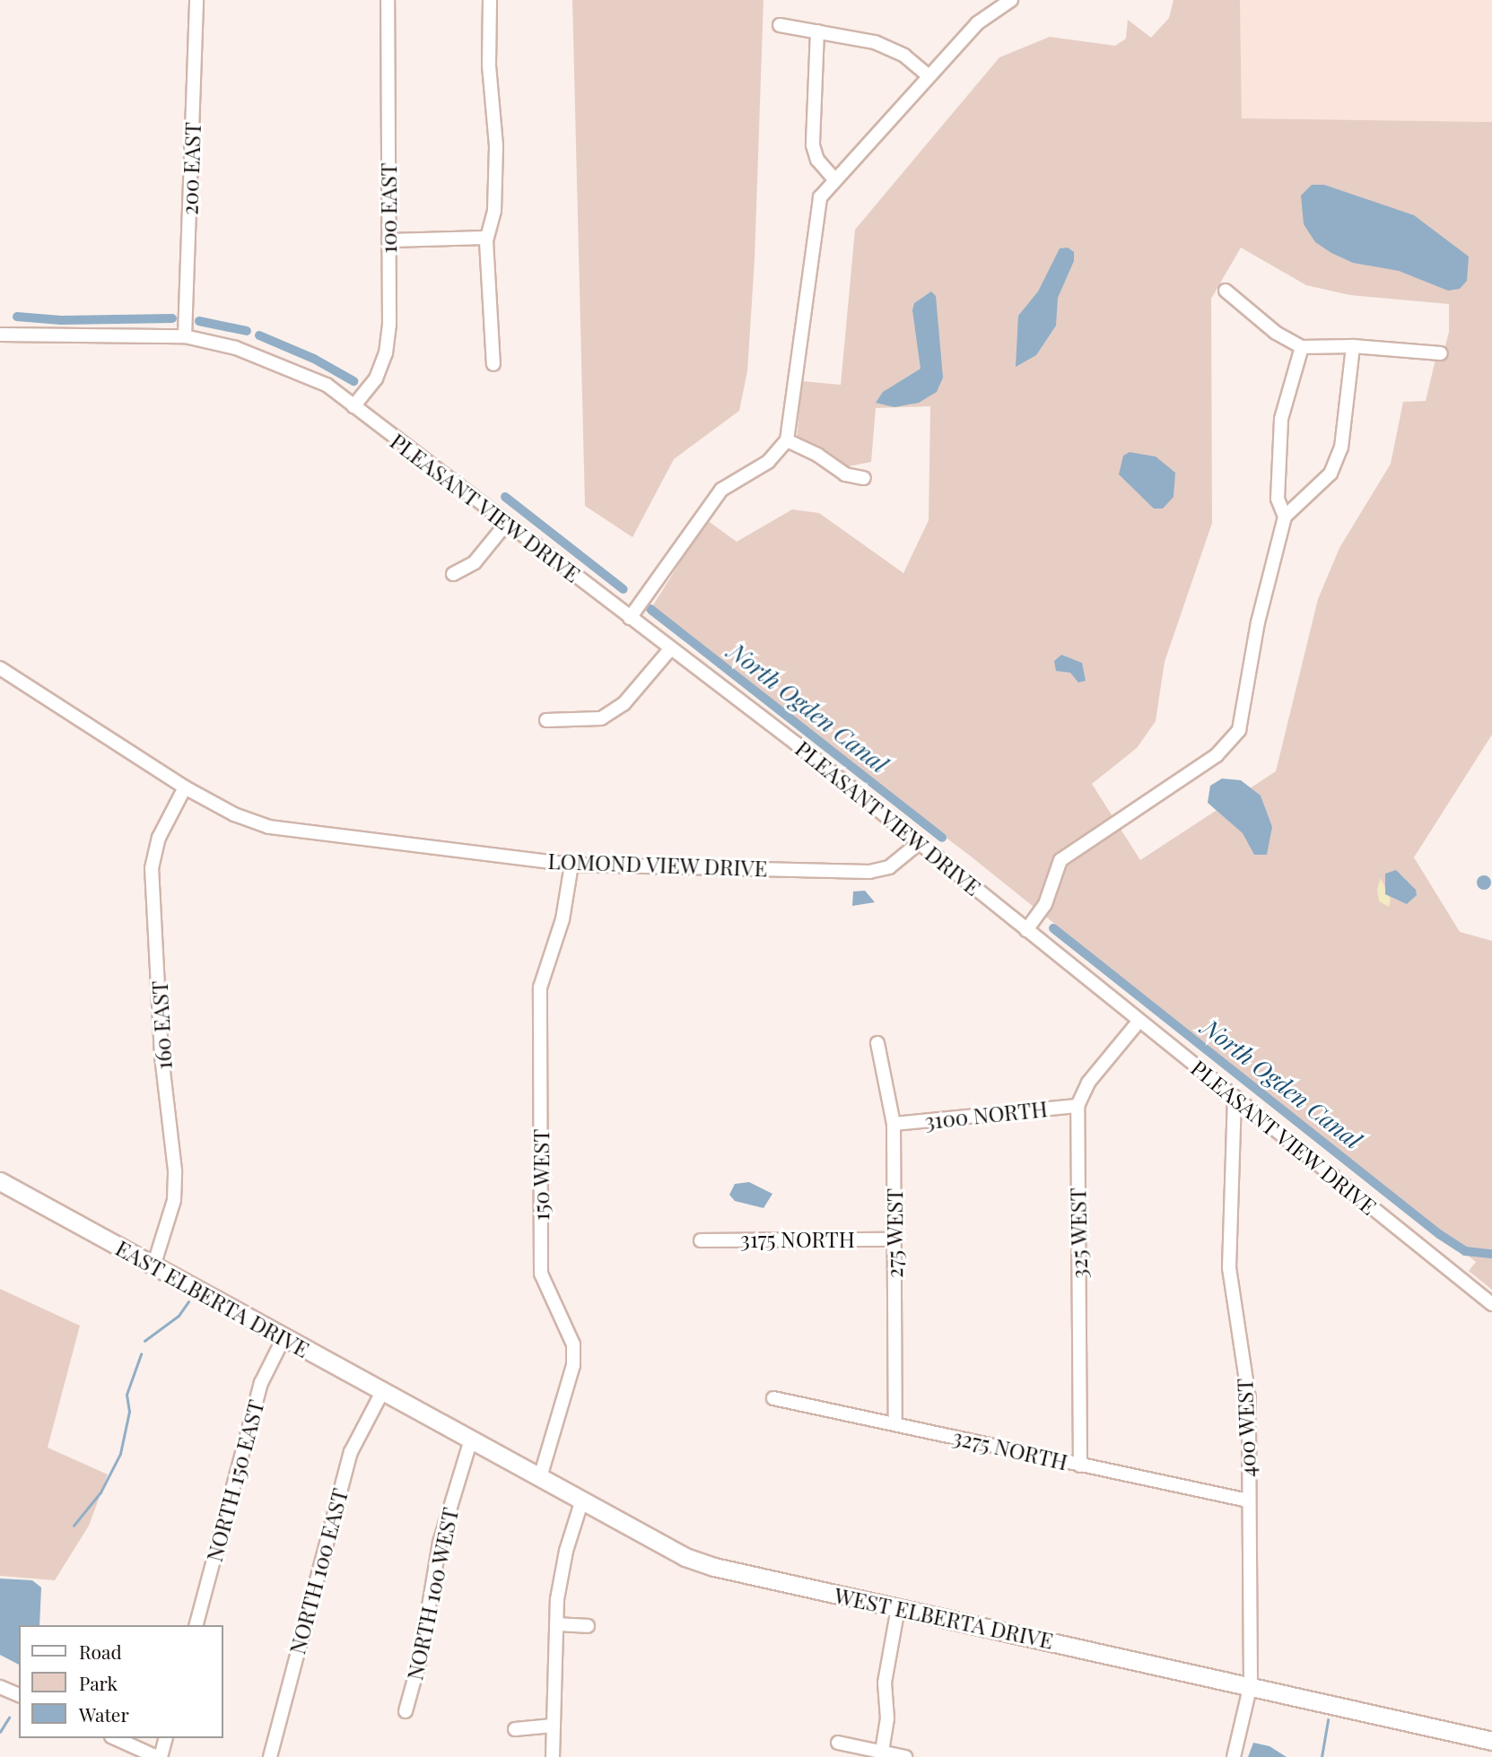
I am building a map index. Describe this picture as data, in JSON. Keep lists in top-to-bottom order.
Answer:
{
  "streets": {
    "main road": ["EAST ELBERTA DRIVE", "WEST ELBERTA DRIVE"],
    "street": [
      "200 EAST",
      "100 EAST",
      "PLEASANT VIEW DRIVE",
      "LOMOND VIEW DRIVE",
      "160 EAST",
      "3100 NORTH",
      "150 WEST",
      "275 WEST",
      "325 WEST",
      "3175 NORTH",
      "400 WEST",
      "3275 NORTH",
      "NORTH 150 EAST",
      "NORTH 100 EAST",
      "NORTH 100 WEST"
    ]
  },
  "crossings": [
    ["200 EAST", "PLEASANT VIEW DRIVE"],
    ["100 EAST", "PLEASANT VIEW DRIVE"],
    ["PLEASANT VIEW DRIVE", "LOMOND VIEW DRIVE"],
    ["PLEASANT VIEW DRIVE", "325 WEST"],
    ["PLEASANT VIEW DRIVE", "400 WEST"],
    ["LOMOND VIEW DRIVE", "160 EAST"],
    ["LOMOND VIEW DRIVE", "150 WEST"],
    ["160 EAST", "EAST ELBERTA DRIVE"],
    ["3100 NORTH", "275 WEST"],
    ["3100 NORTH", "325 WEST"],
    ["150 WEST", "WEST ELBERTA DRIVE"],
    ["275 WEST", "3175 NORTH"],
    ["275 WEST", "3275 NORTH"],
    ["325 WEST", "3275 NORTH"],
    ["EAST ELBERTA DRIVE", "NORTH 150 EAST"],
    ["EAST ELBERTA DRIVE", "NORTH 100 EAST"],
    ["EAST ELBERTA DRIVE", "WEST ELBERTA DRIVE"],
    ["400 WEST", "3275 NORTH"],
    ["400 WEST", "WEST ELBERTA DRIVE"],
    ["NORTH 100 WEST", "WEST ELBERTA DRIVE"]
  ],
  "water": ["North Ogden Canal"],
  "legend": ["Road", "Park", "Water"]
}
